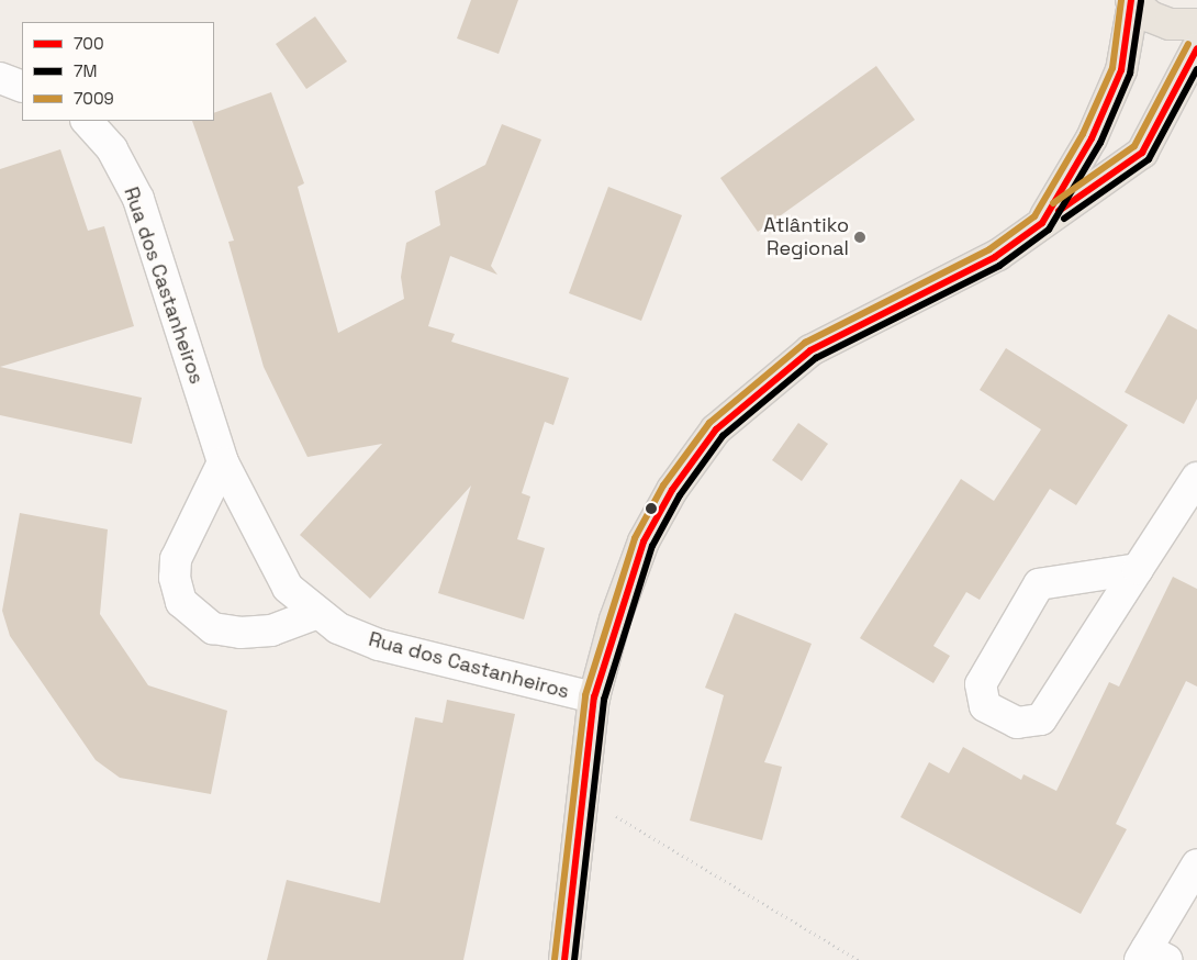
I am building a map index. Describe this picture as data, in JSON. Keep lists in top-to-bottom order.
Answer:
{
  "streets": {
    "street": ["Rua dos Castanheiros"]
  },
  "places": ["Atlântiko Regional"],
  "lines": ["transit line 700", "transit line 7009", "transit line 7M"],
  "legend": ["700", "7M", "7009"]
}
